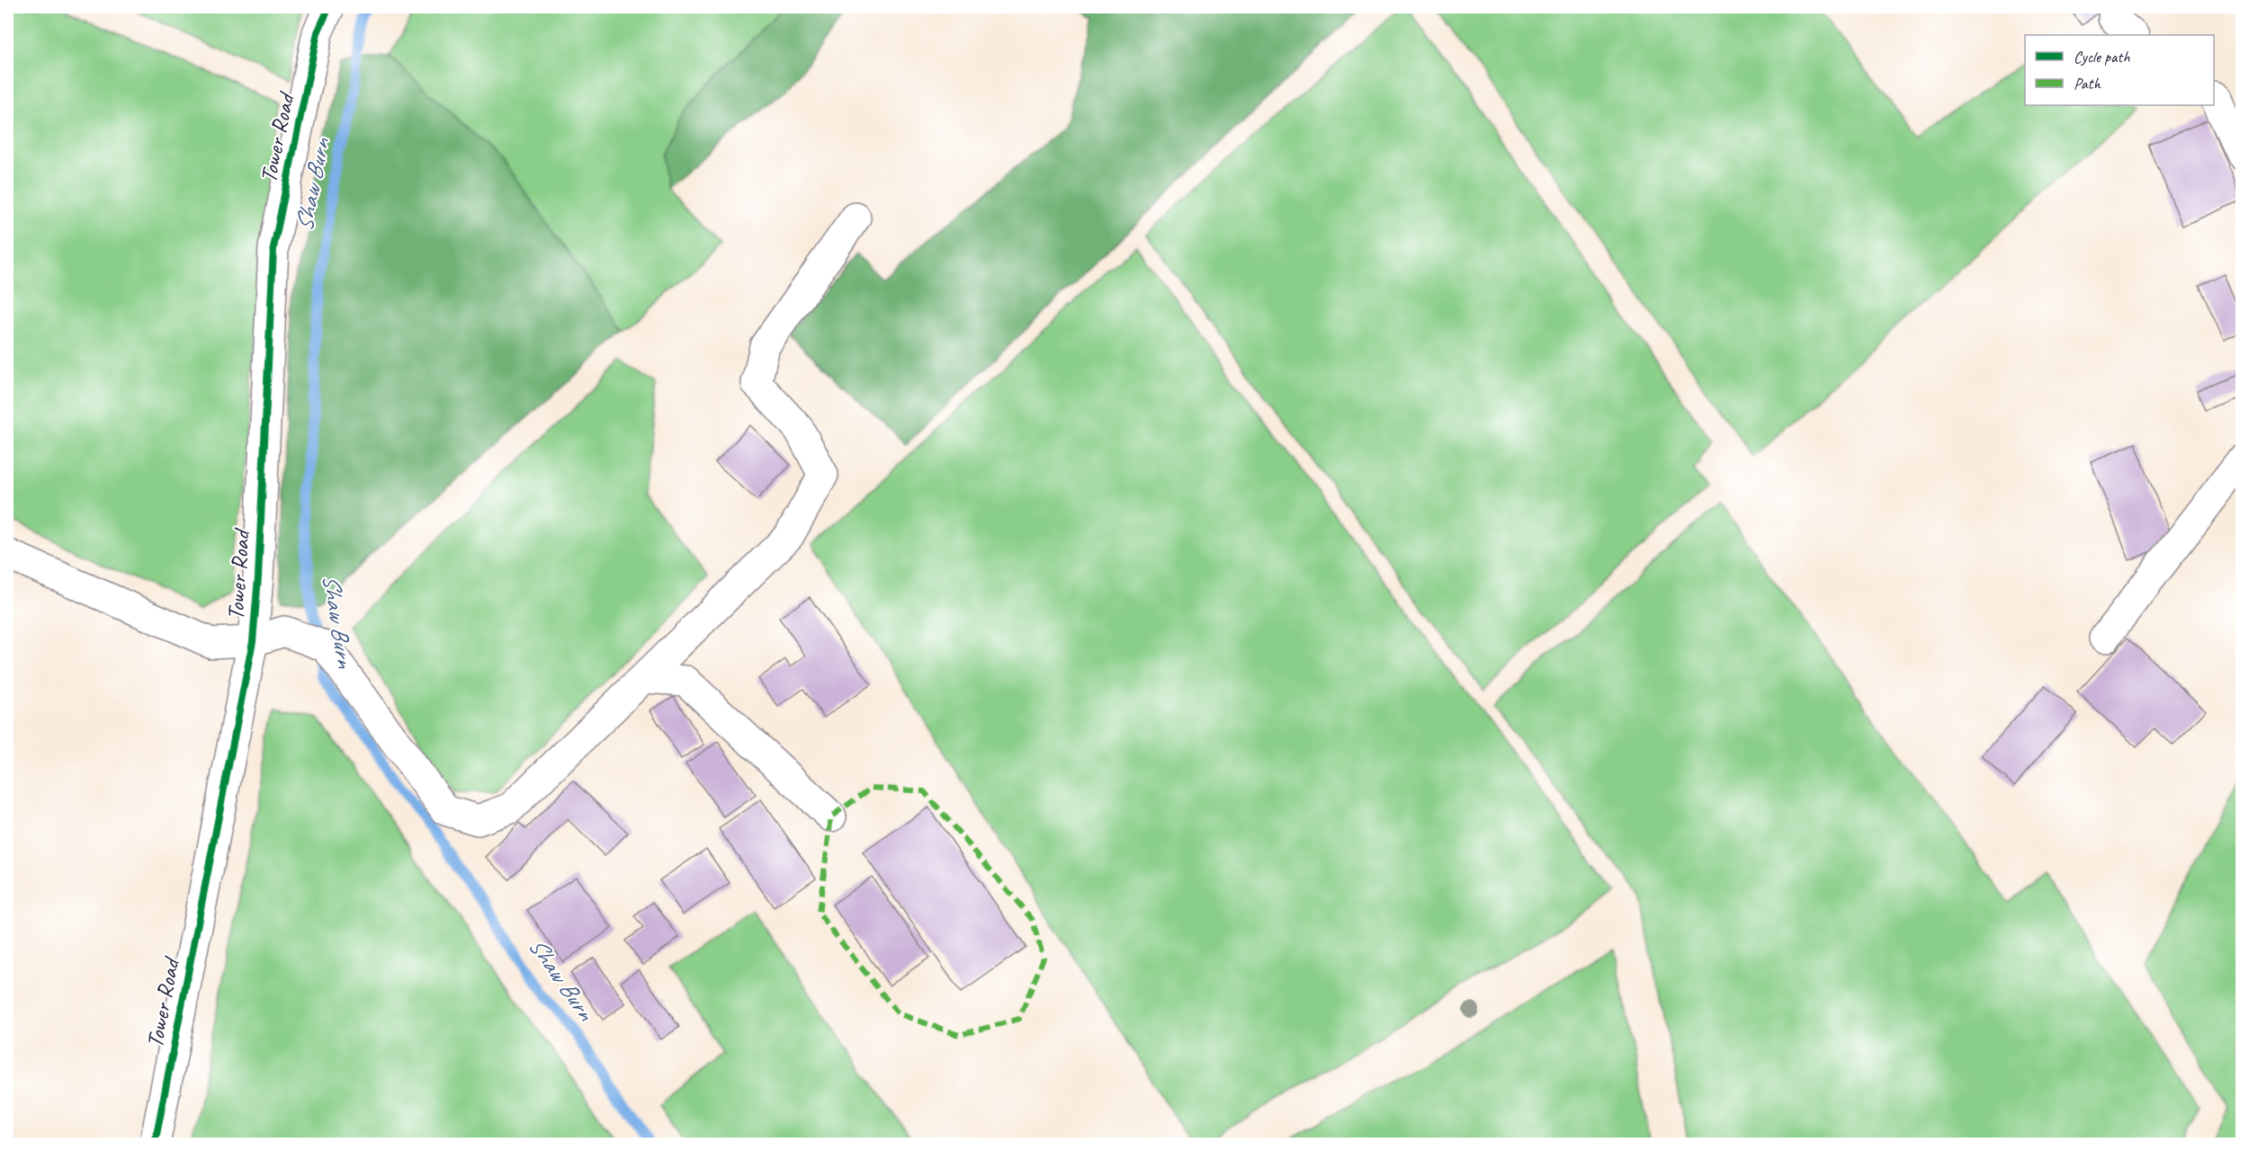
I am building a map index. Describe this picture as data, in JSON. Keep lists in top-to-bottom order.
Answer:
{
  "streets": {
    "street": ["Tower Road"]
  },
  "water": ["Shaw Burn"],
  "legend": ["Cycle path", "Path"]
}
